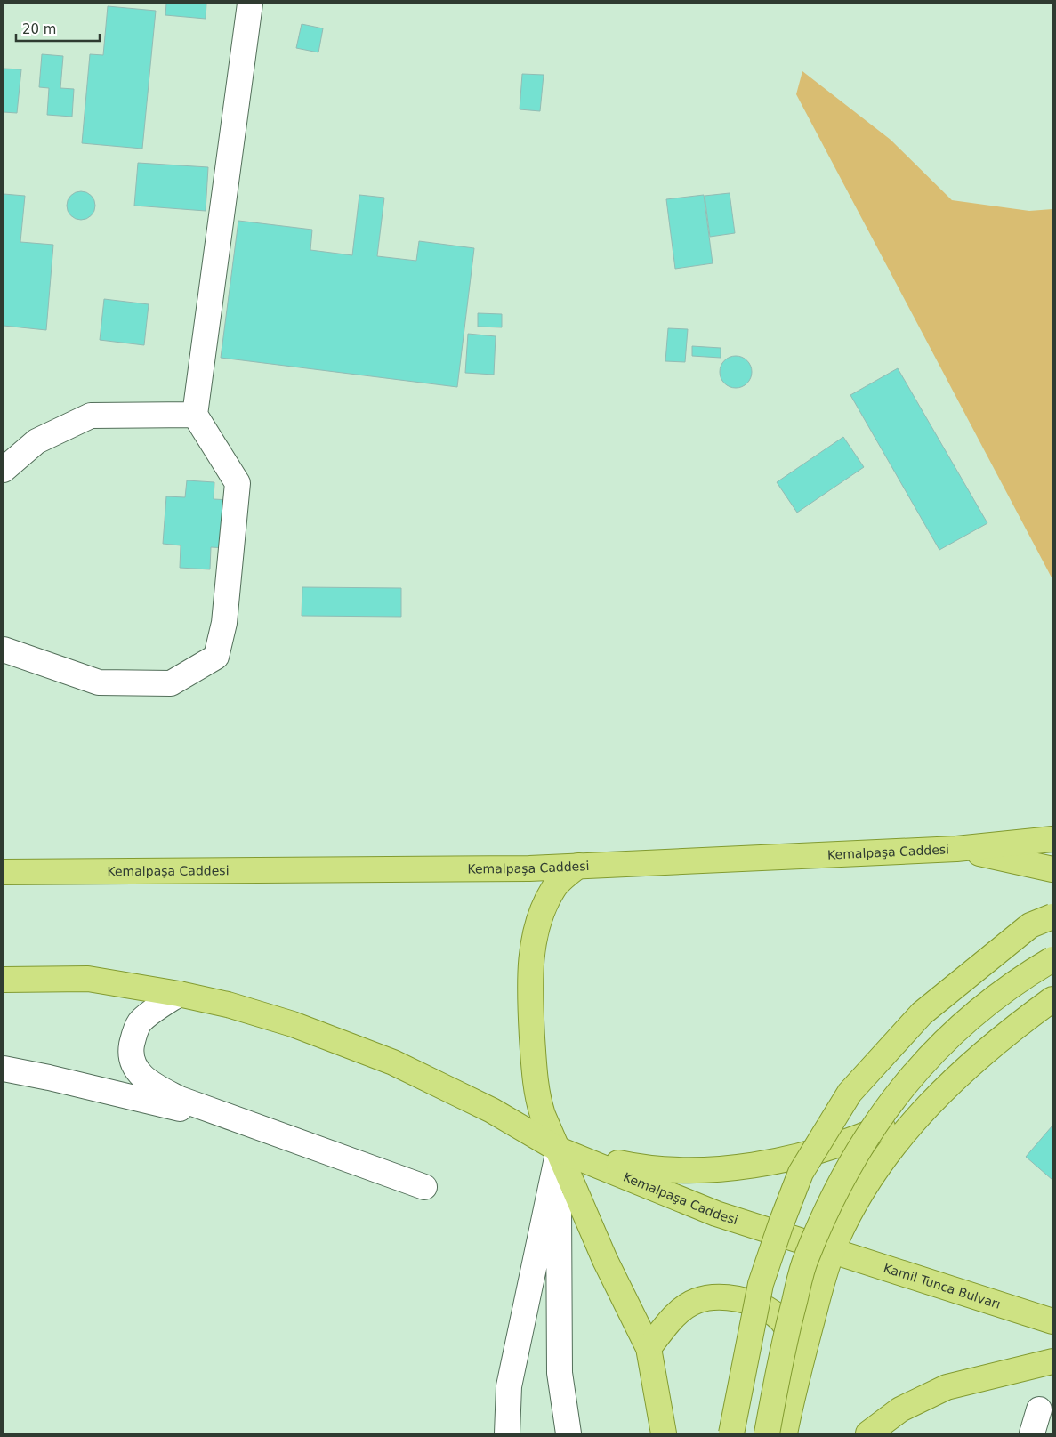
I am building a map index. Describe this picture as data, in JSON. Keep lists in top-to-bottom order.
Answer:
{
  "streets": {
    "main road": ["Kemalpaşa Caddesi", "Kamil Tunca Bulvarı"]
  },
  "crossings": [
    ["Kemalpaşa Caddesi", "Kamil Tunca Bulvarı"]
  ],
  "scale_bar": "20 m"
}
